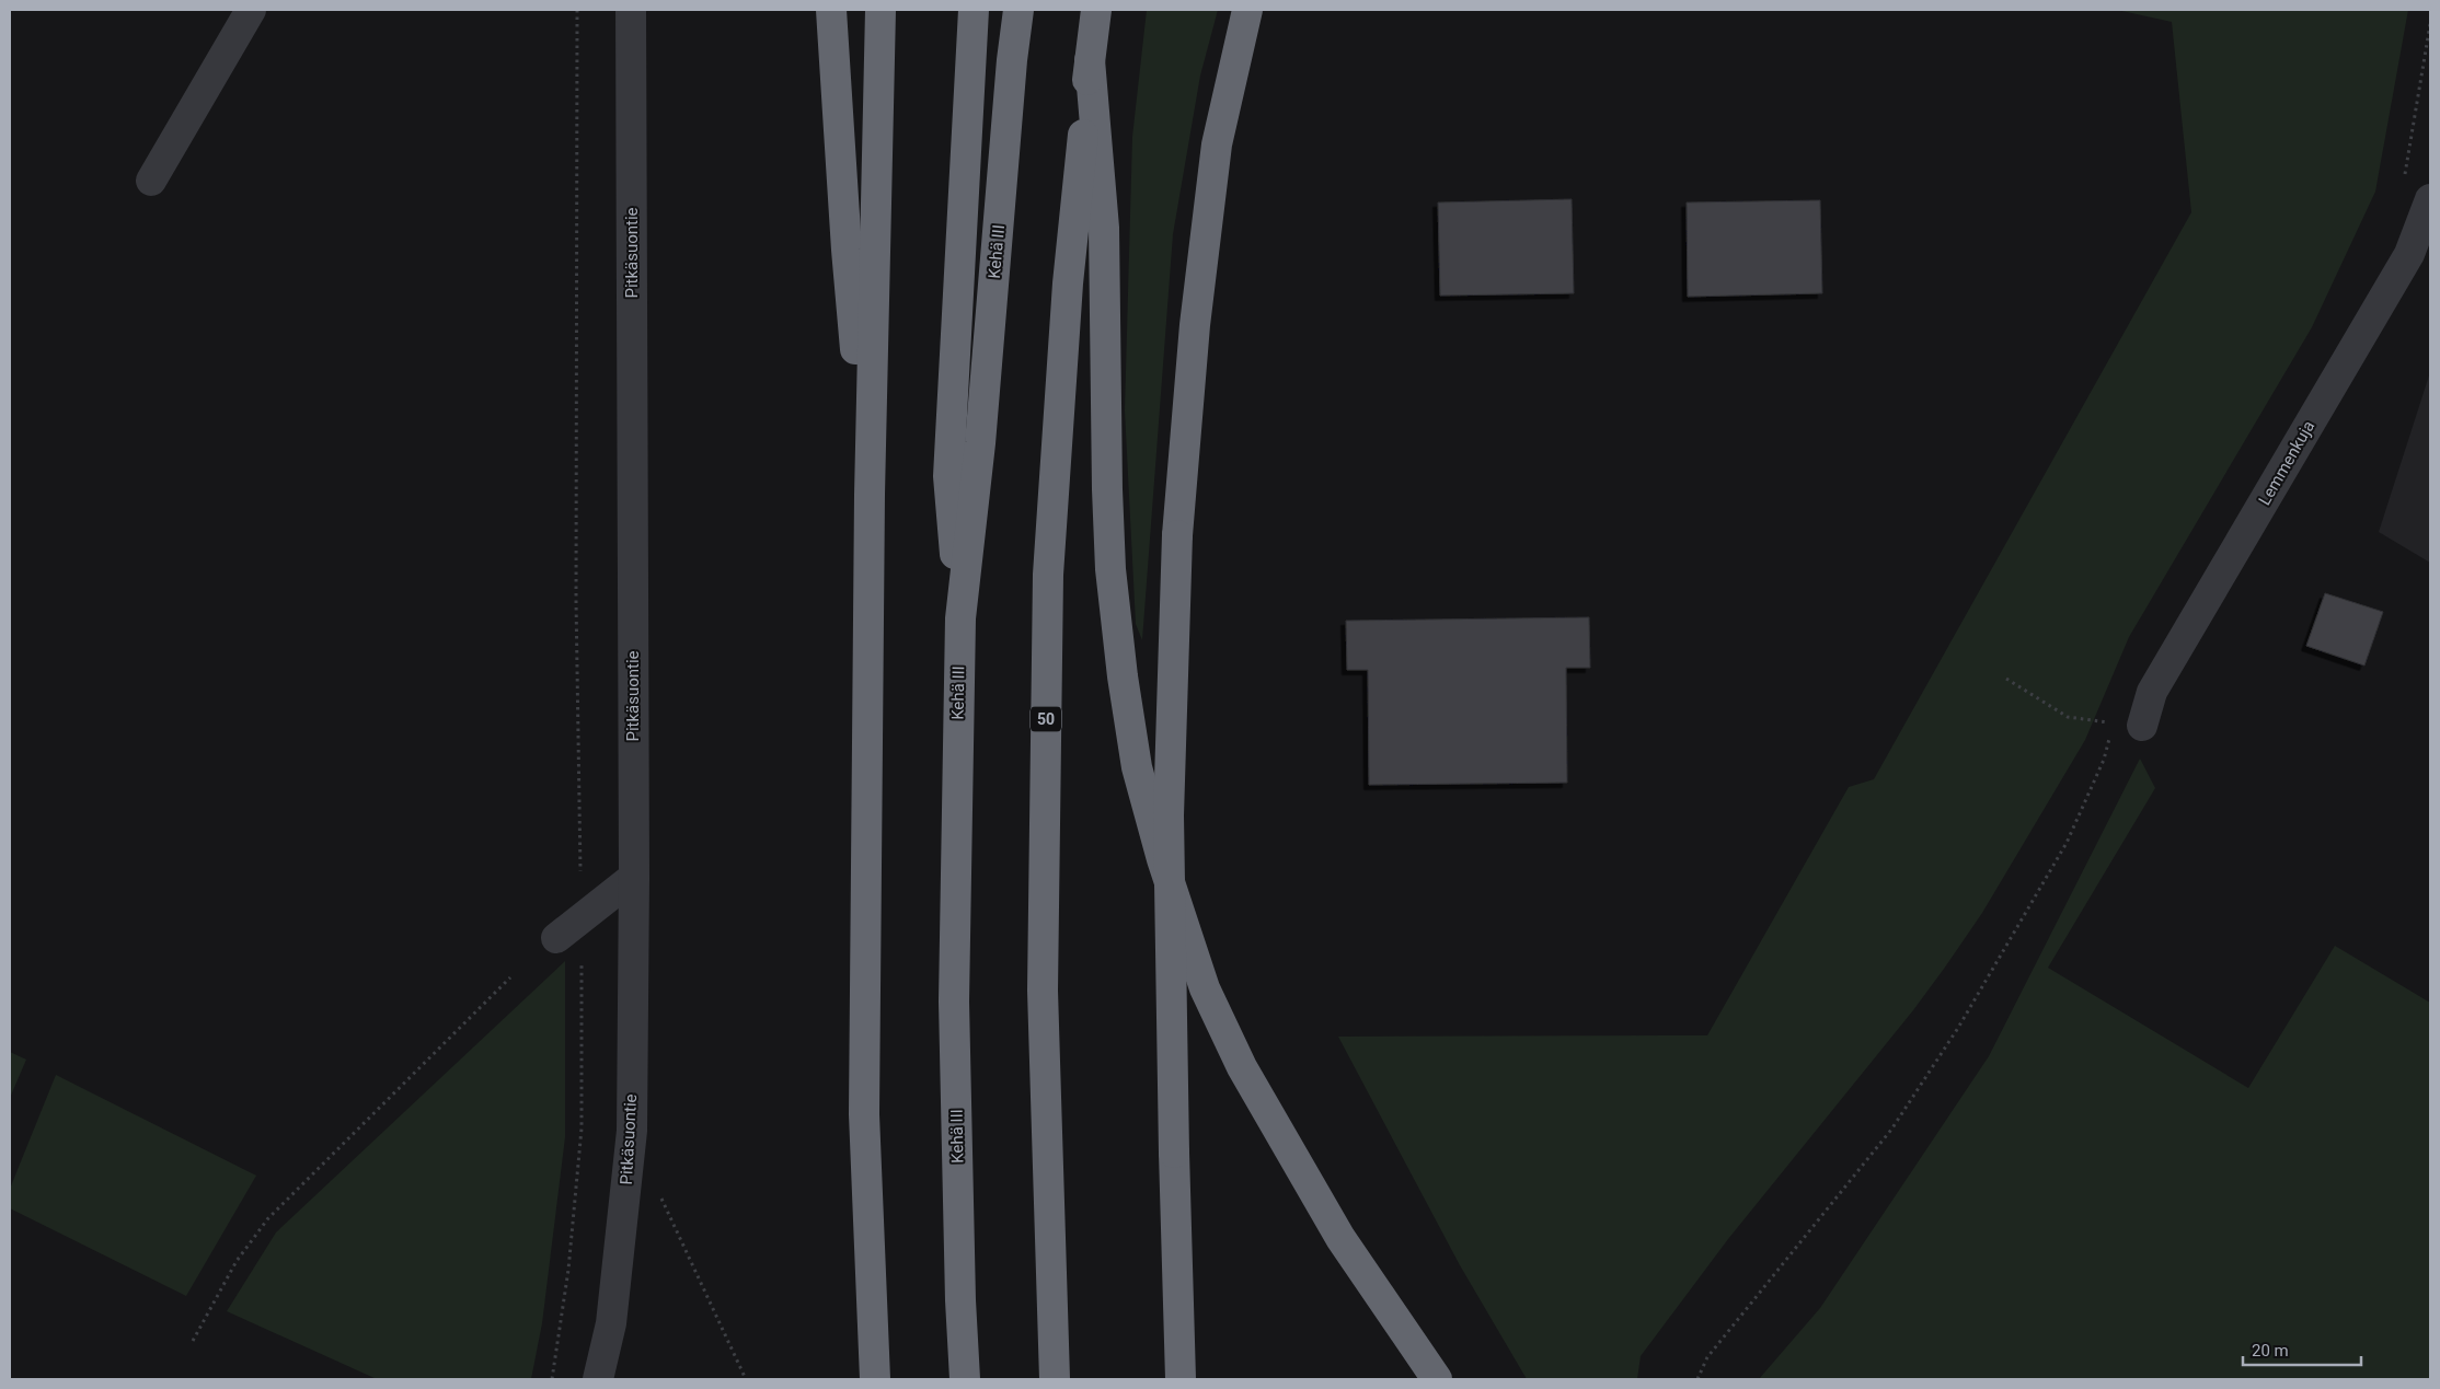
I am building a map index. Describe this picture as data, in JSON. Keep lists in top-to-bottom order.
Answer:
{
  "streets": {
    "highway": ["Kehä III", "50"],
    "street": ["Pitkäsuontie", "Lemmenkuja"]
  },
  "scale_bar": "20 m"
}
